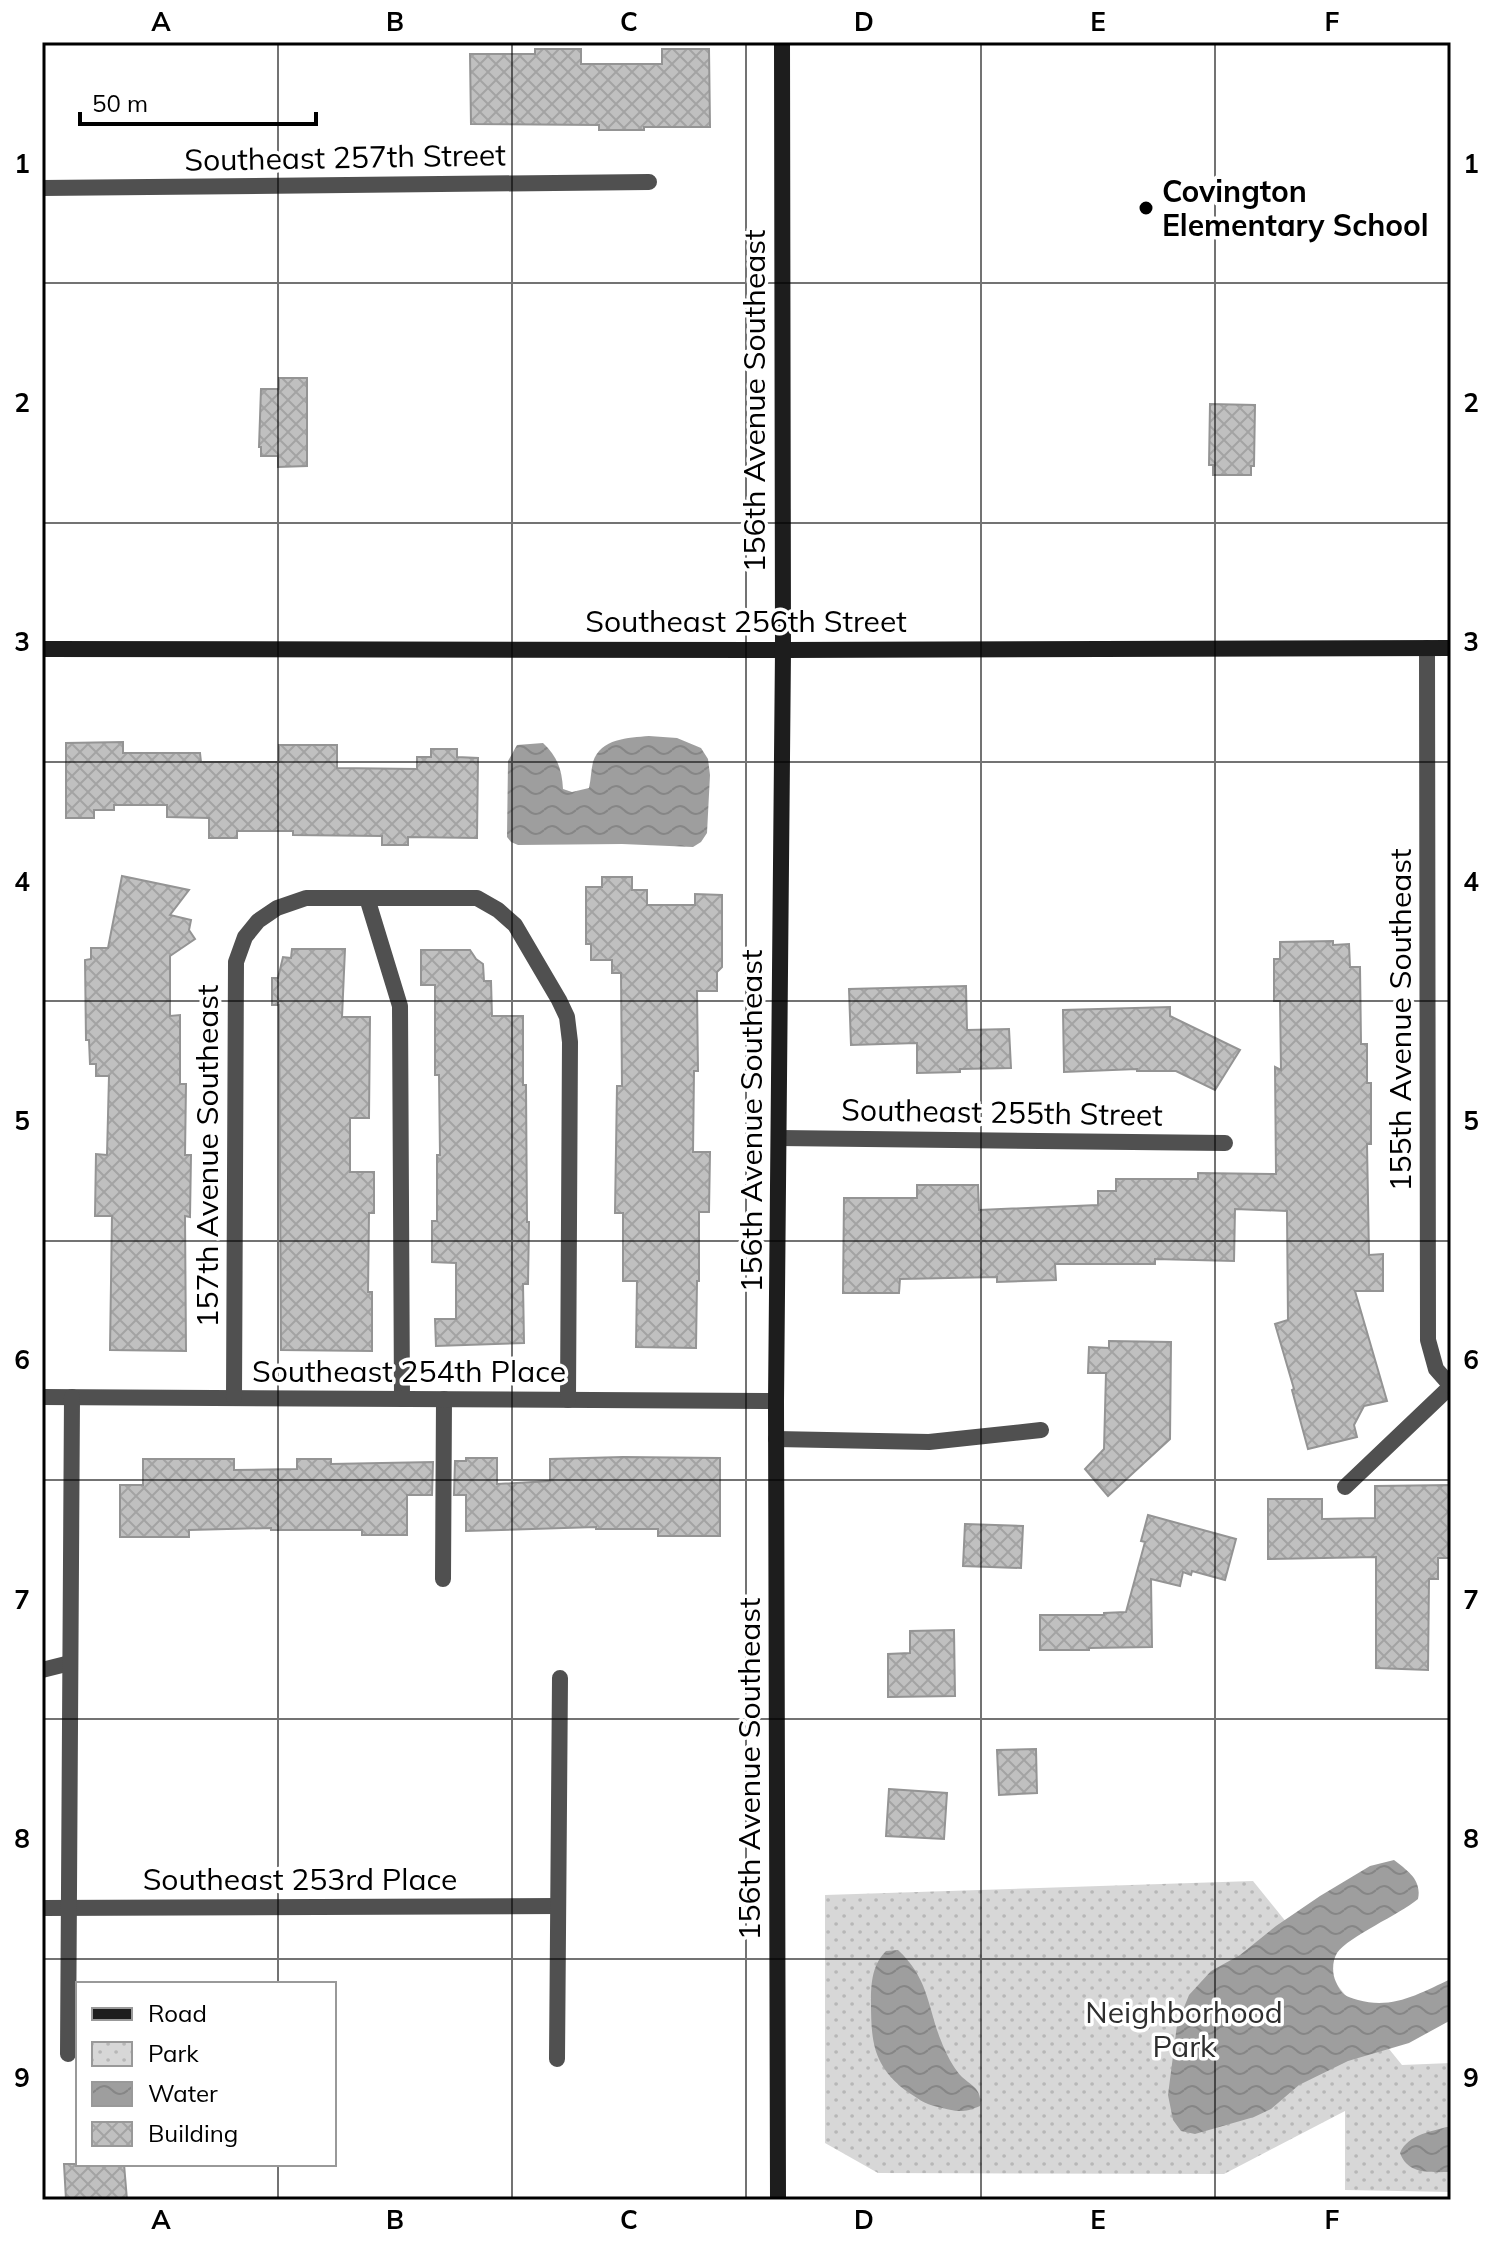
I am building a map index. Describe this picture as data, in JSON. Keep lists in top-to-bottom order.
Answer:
{
  "streets": {
    "street": [
      "Southeast 257th Street",
      "156th Avenue Southeast",
      "Southeast 256th Street",
      "155th Avenue Southeast",
      "Southeast 255th Street",
      "157th Avenue Southeast",
      "Southeast 254th Place",
      "Southeast 253rd Place"
    ]
  },
  "crossings": [
    ["156th Avenue Southeast", "Southeast 256th Street"],
    ["156th Avenue Southeast", "Southeast 255th Street"],
    ["156th Avenue Southeast", "Southeast 254th Place"],
    ["Southeast 256th Street", "155th Avenue Southeast"],
    ["157th Avenue Southeast", "Southeast 254th Place"]
  ],
  "parks": ["Neighborhood Park"],
  "places": ["Covington Elementary School"],
  "legend": [
    "Road",
    "Park",
    "Water",
    "Building"
  ],
  "scale_bar": "50 m",
  "grid": {
    "columns": [
      "A",
      "B",
      "C",
      "D",
      "E",
      "F"
    ],
    "rows": [
      "1",
      "2",
      "3",
      "4",
      "5",
      "6",
      "7",
      "8",
      "9"
    ]
  }
}
